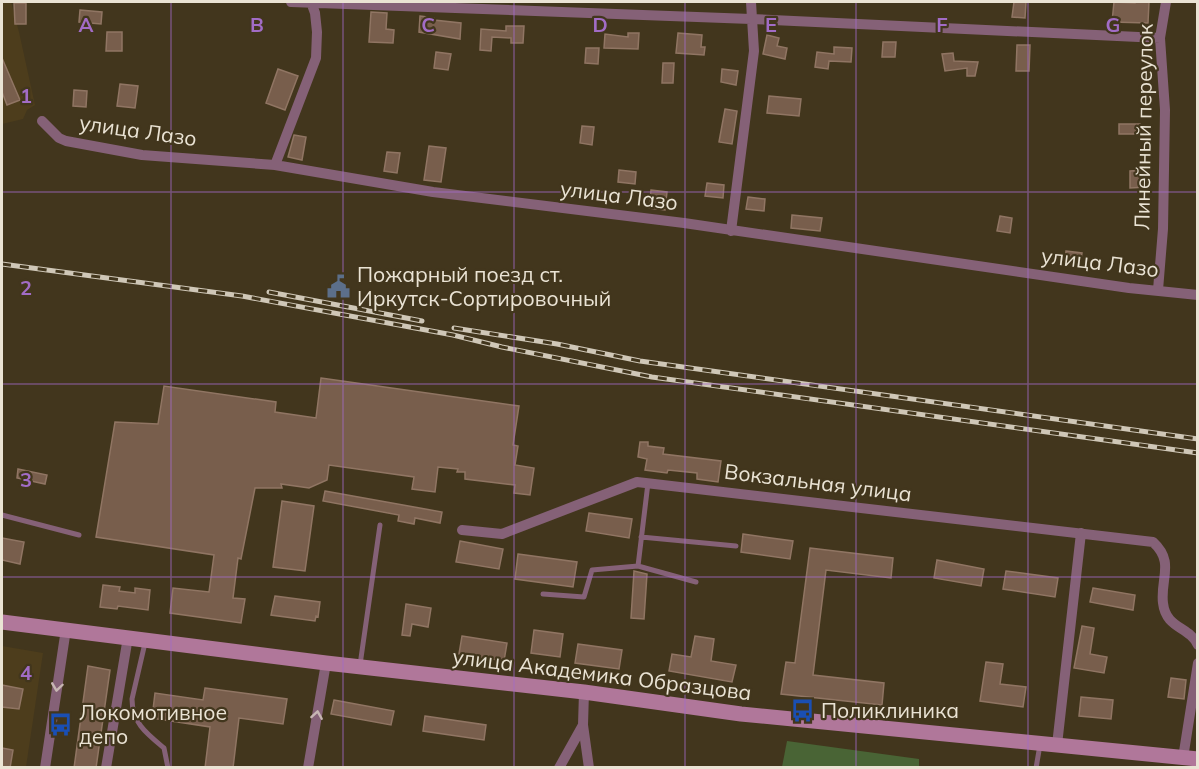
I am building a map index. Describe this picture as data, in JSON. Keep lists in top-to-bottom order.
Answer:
{
  "streets": {
    "street": [
      "Линейный переулок",
      "улица Лазо",
      "Вокзальная улица",
      "улица Академика Образцова"
    ]
  },
  "crossings": [
    ["Линейный переулок", "улица Лазо"]
  ],
  "places": {
    "public building": ["Пожарный поезд ст. Иркутск-Сортировочный"],
    "bus stop": ["Поликлиника", "Локомотивное депо"]
  },
  "grid": {
    "columns": [
      "A",
      "B",
      "C",
      "D",
      "E",
      "F",
      "G"
    ],
    "rows": [
      "1",
      "2",
      "3",
      "4"
    ]
  }
}
